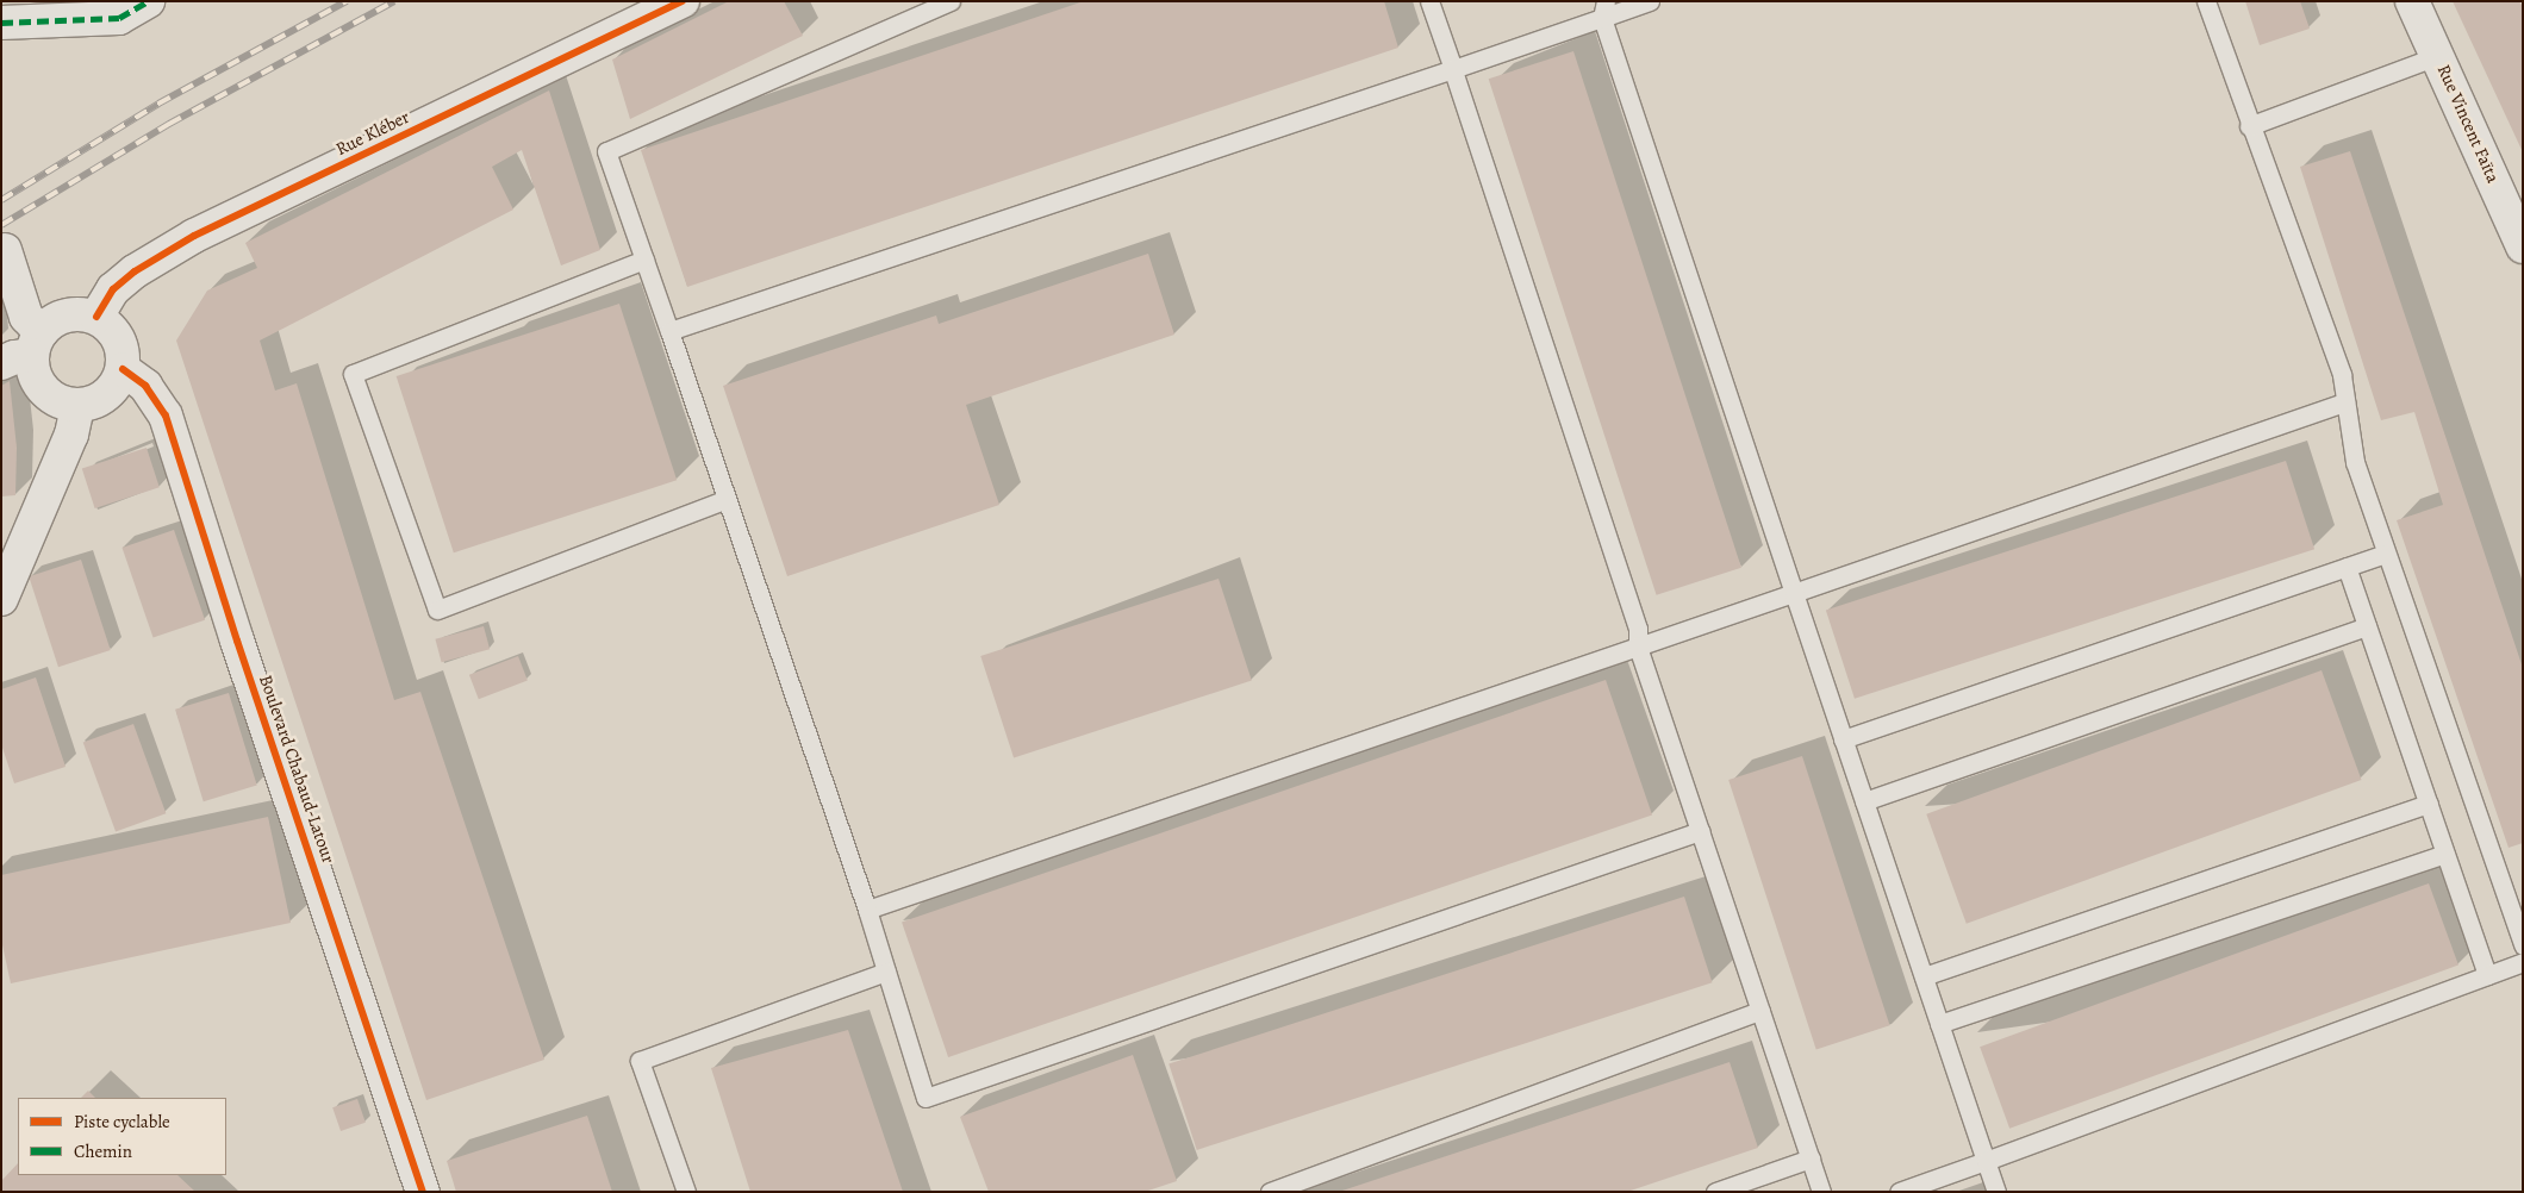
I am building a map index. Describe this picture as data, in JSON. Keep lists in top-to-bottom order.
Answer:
{
  "streets": {
    "street": ["Rue Vincent Faïta", "Rue Kléber", "Boulevard Chabaud-Latour"]
  },
  "crossings": [
    ["Rue Kléber", "Boulevard Chabaud-Latour"]
  ],
  "legend": ["Piste cyclable", "Chemin"]
}
